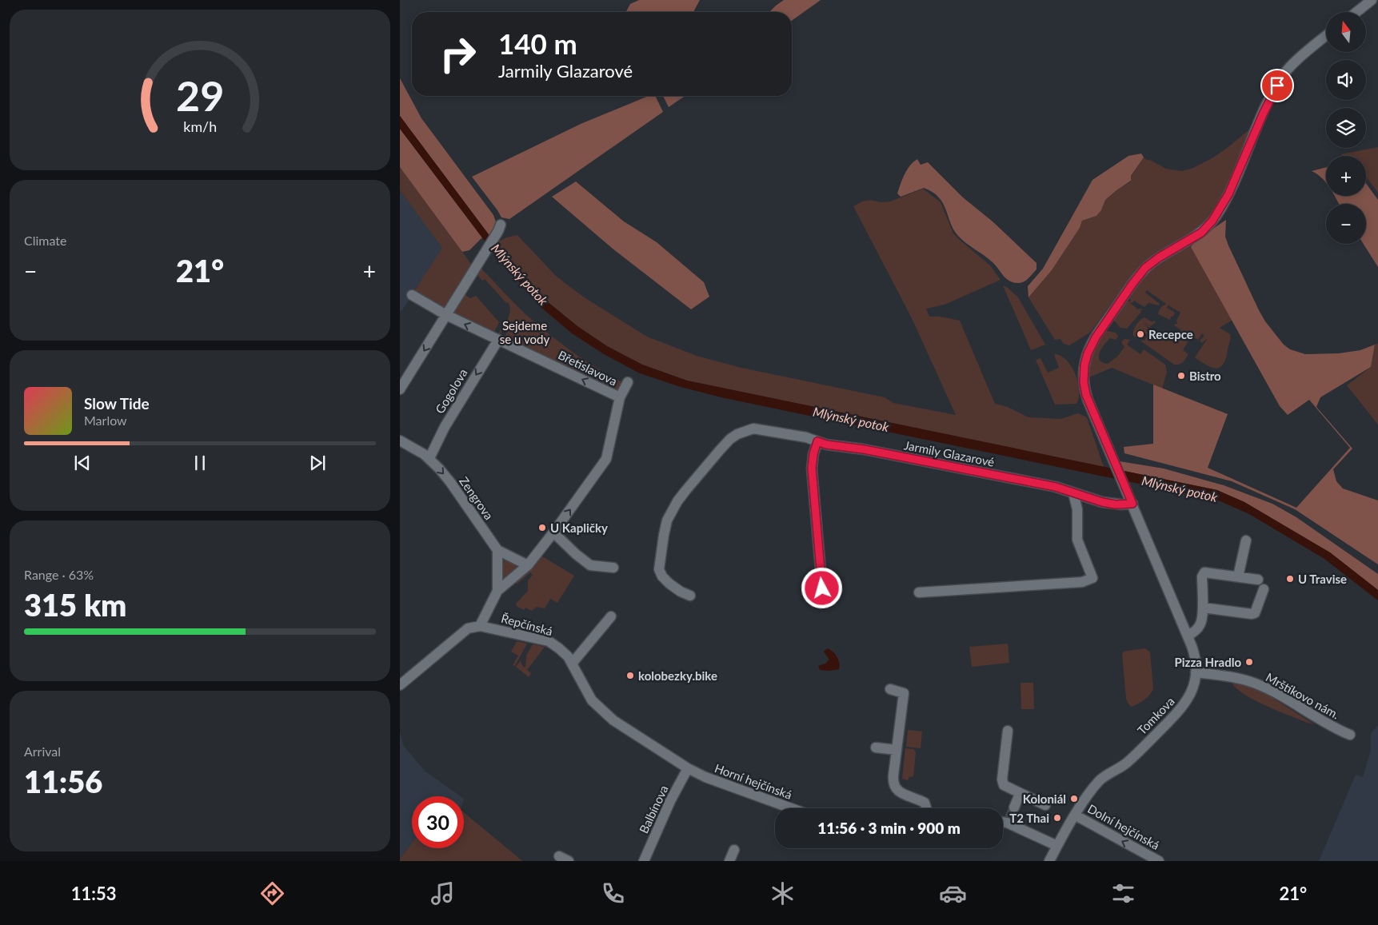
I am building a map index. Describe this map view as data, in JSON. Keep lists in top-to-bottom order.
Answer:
{
  "streets": {
    "street": [
      "Břetislavova",
      "Gogolova",
      "Jarmily Glazarové",
      "Zengrova",
      "Řepčínská",
      "Mrštíkovo nám.",
      "Tomkova",
      "Horní hejčínská",
      "Balbínova",
      "Dolní hejčínská"
    ]
  },
  "crossings": [
    ["Břetislavova", "Gogolova"],
    ["Gogolova", "Zengrova"],
    ["Jarmily Glazarové", "Tomkova"],
    ["Řepčínská", "Horní hejčínská"],
    ["Řepčínská", "Balbínova"],
    ["Mrštíkovo nám.", "Tomkova"],
    ["Tomkova", "Dolní hejčínská"],
    ["Horní hejčínská", "Balbínova"]
  ],
  "one_way": ["Zengrova", "Dolní hejčínská"],
  "water": ["Mlýnský potok"],
  "parks": ["Sejdeme se u vody"],
  "places": [
    "Recepce",
    "Bistro",
    "U Kapličky",
    "U Travise",
    "Pizza Hradlo",
    "kolobezky.bike",
    "Koloniál",
    "T2 Thai"
  ],
  "north": "top",
  "page": {
    "map_buttons": ["+", "−"],
    "turn": ["140 m", "Jarmily Glazarové"],
    "tile": [
      "Climate",
      ["Range · 63%", "315 km"],
      ["Arrival", "11:56"]
    ],
    "heat": ["−", "21°", "+"],
    "song": ["Slow Tide", "Marlow"],
    "limit": "30",
    "trip": "11:56 · 3 min · 900 m",
    "tabs": ["11:53", "21°"],
    "gauge": ["29", "km/h"]
  }
}
